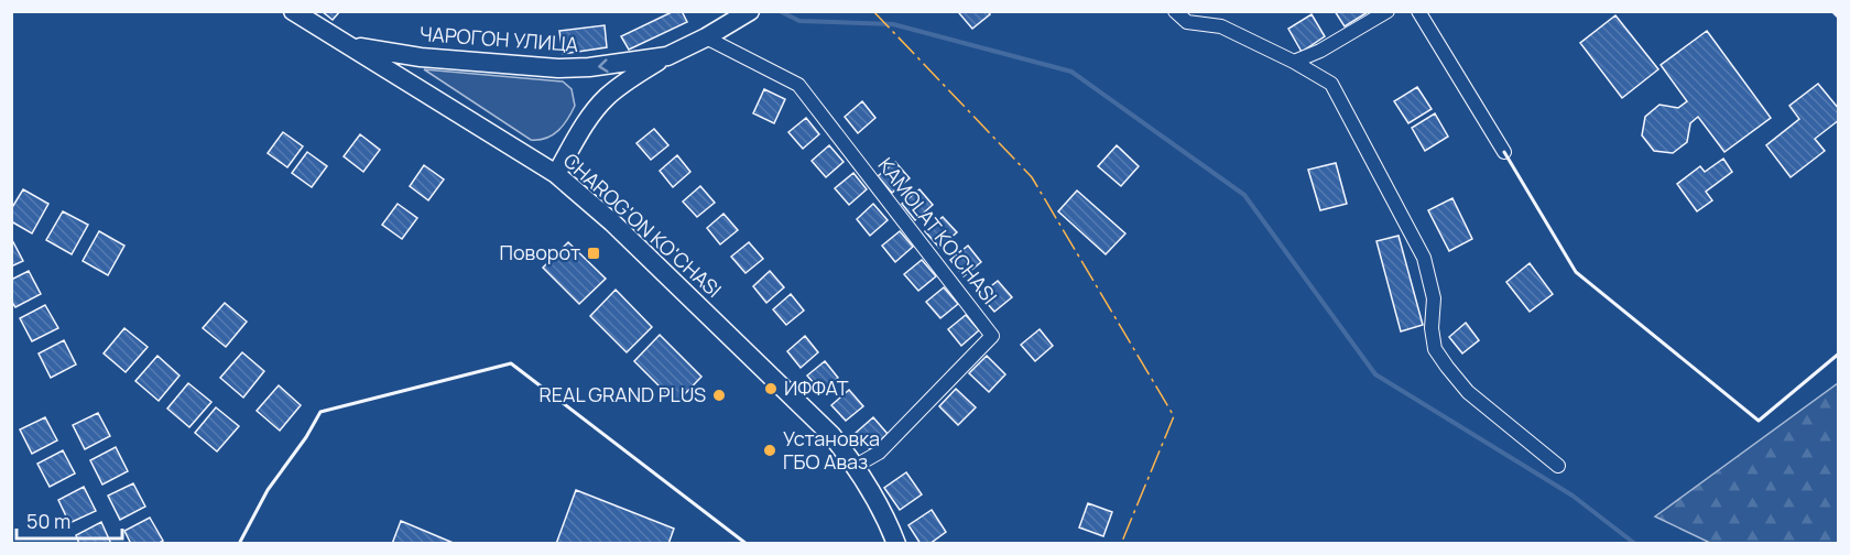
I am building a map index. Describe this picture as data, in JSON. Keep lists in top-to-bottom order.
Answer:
{
  "streets": {
    "main road": ["ЧАРОГОН УЛИЦА", "CHAROG'ON KO'CHASI"],
    "street": ["KAMOLAT KO'CHASI"]
  },
  "crossings": [
    ["ЧАРОГОН УЛИЦА", "CHAROG'ON KO'CHASI"],
    ["ЧАРОГОН УЛИЦА", "KAMOLAT KO'CHASI"],
    ["CHAROG'ON KO'CHASI", "KAMOLAT KO'CHASI"]
  ],
  "one_way": ["ЧАРОГОН УЛИЦА"],
  "places": {
    "transit": ["Поворот"],
    "other": ["ИФФАТ", "REAL GRAND PLUS", "Установка ГБО Аваз"]
  },
  "scale_bar": "50 m"
}
